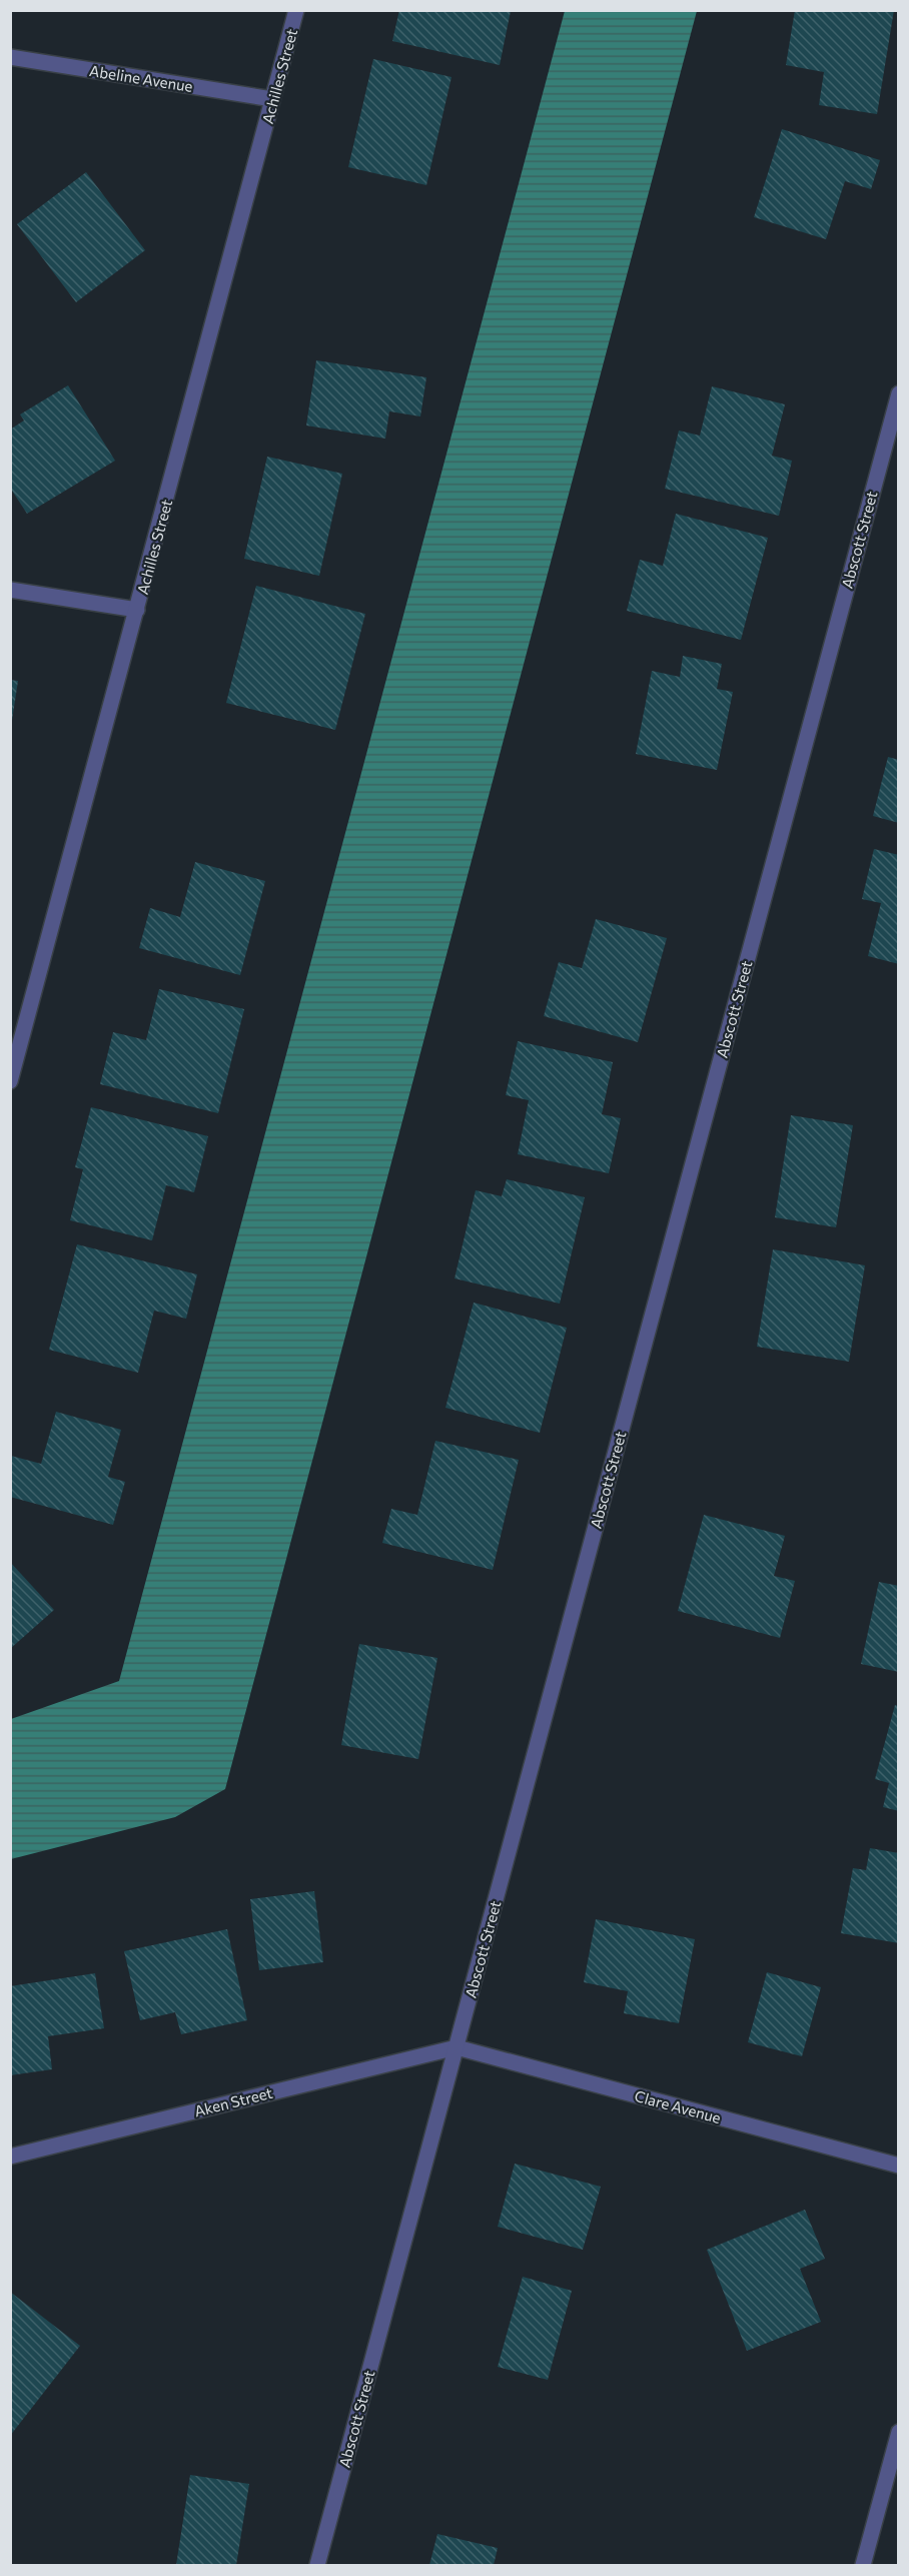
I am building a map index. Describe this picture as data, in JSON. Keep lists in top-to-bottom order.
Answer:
{
  "streets": {
    "street": [
      "Achilles Street",
      "Abeline Avenue",
      "Abscott Street",
      "Aken Street",
      "Clare Avenue"
    ]
  },
  "crossings": [
    ["Achilles Street", "Abeline Avenue"],
    ["Abscott Street", "Aken Street"],
    ["Abscott Street", "Clare Avenue"],
    ["Aken Street", "Clare Avenue"]
  ]
}
